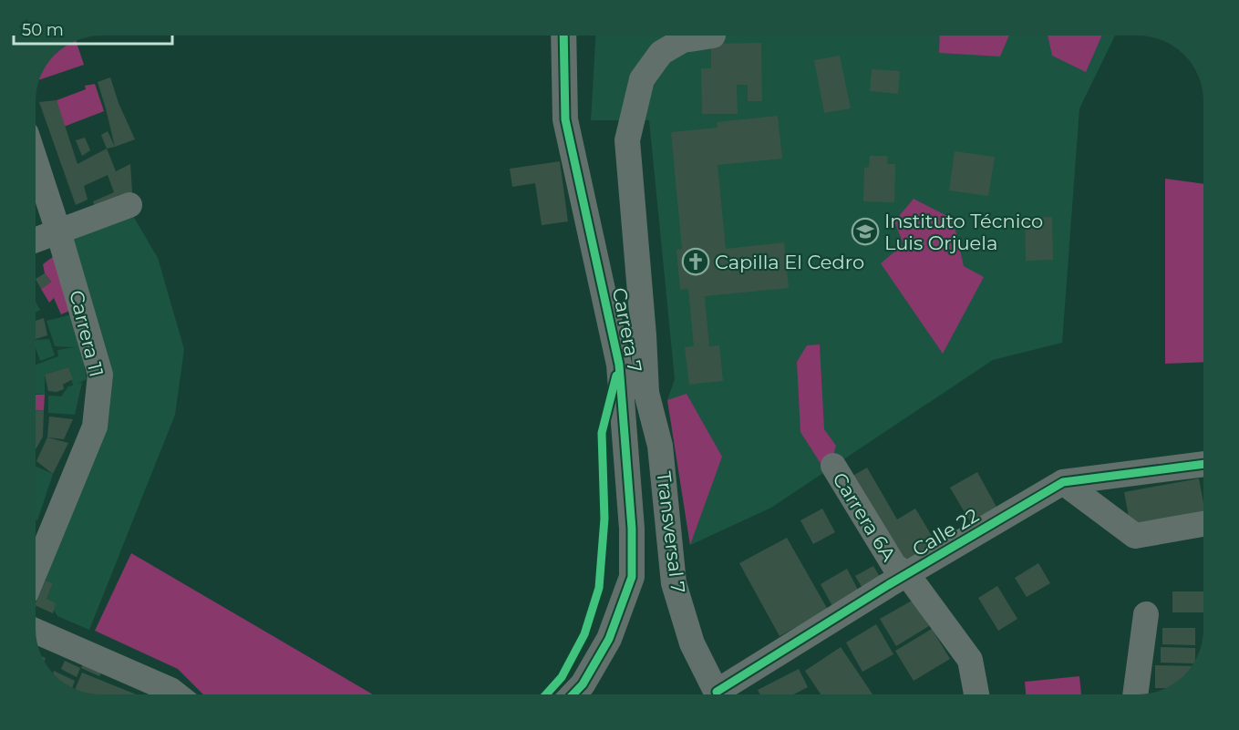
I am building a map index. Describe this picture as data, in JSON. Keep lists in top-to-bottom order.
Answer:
{
  "streets": {
    "street": [
      "Carrera 7",
      "Carrera 11",
      "Carrera 6A",
      "Transversal 7",
      "Calle 22"
    ]
  },
  "crossings": [
    ["Carrera 7", "Transversal 7"],
    ["Carrera 6A", "Calle 22"]
  ],
  "places": {
    "school or university": ["Instituto Técnico Luis Orjuela"],
    "church": ["Capilla El Cedro"]
  },
  "scale_bar": "50 m"
}
